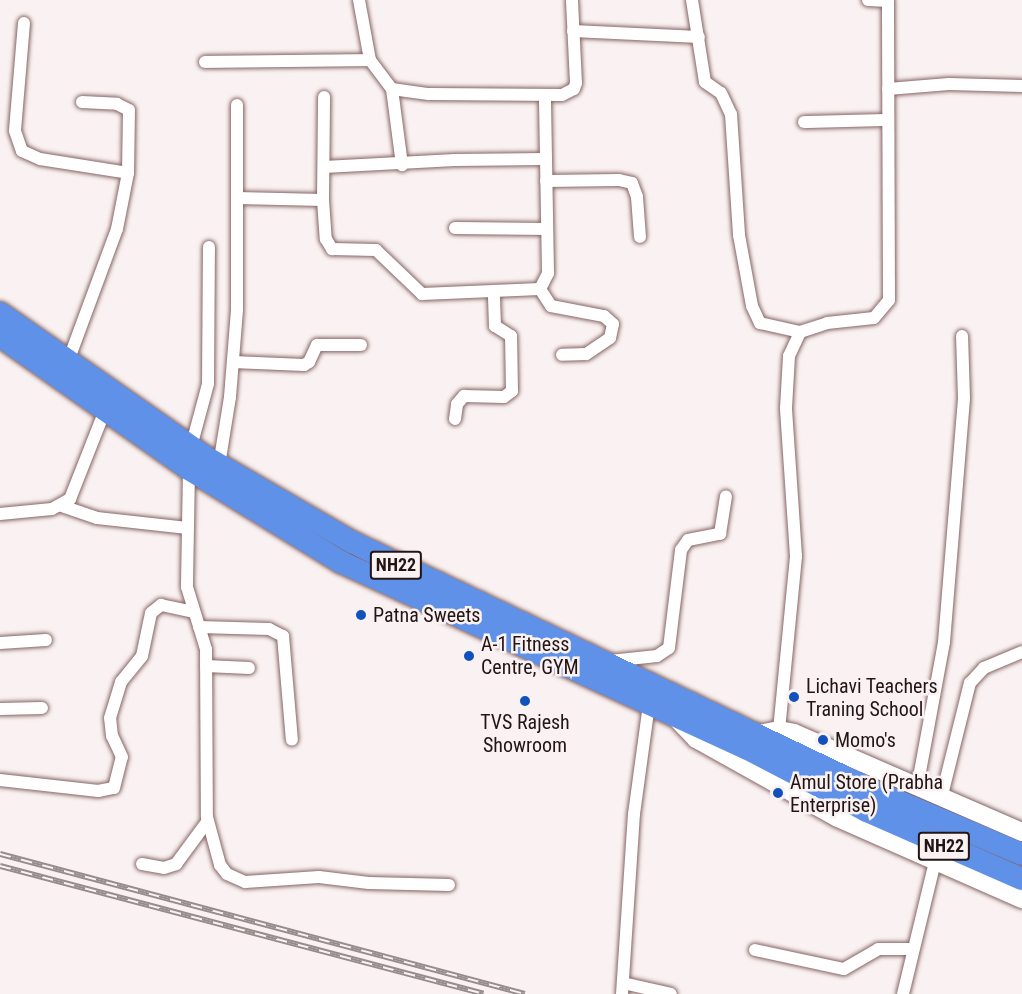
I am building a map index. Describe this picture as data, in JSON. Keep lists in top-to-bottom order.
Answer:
{
  "streets": {
    "highway": ["NH22"]
  },
  "places": [
    "Patna Sweets",
    "A-1 Fitness Centre, GYM",
    "Lichavi Teachers Traning School",
    "TVS Rajesh Showroom",
    "Momo's",
    "Amul Store (Prabha Enterprise)"
  ]
}
